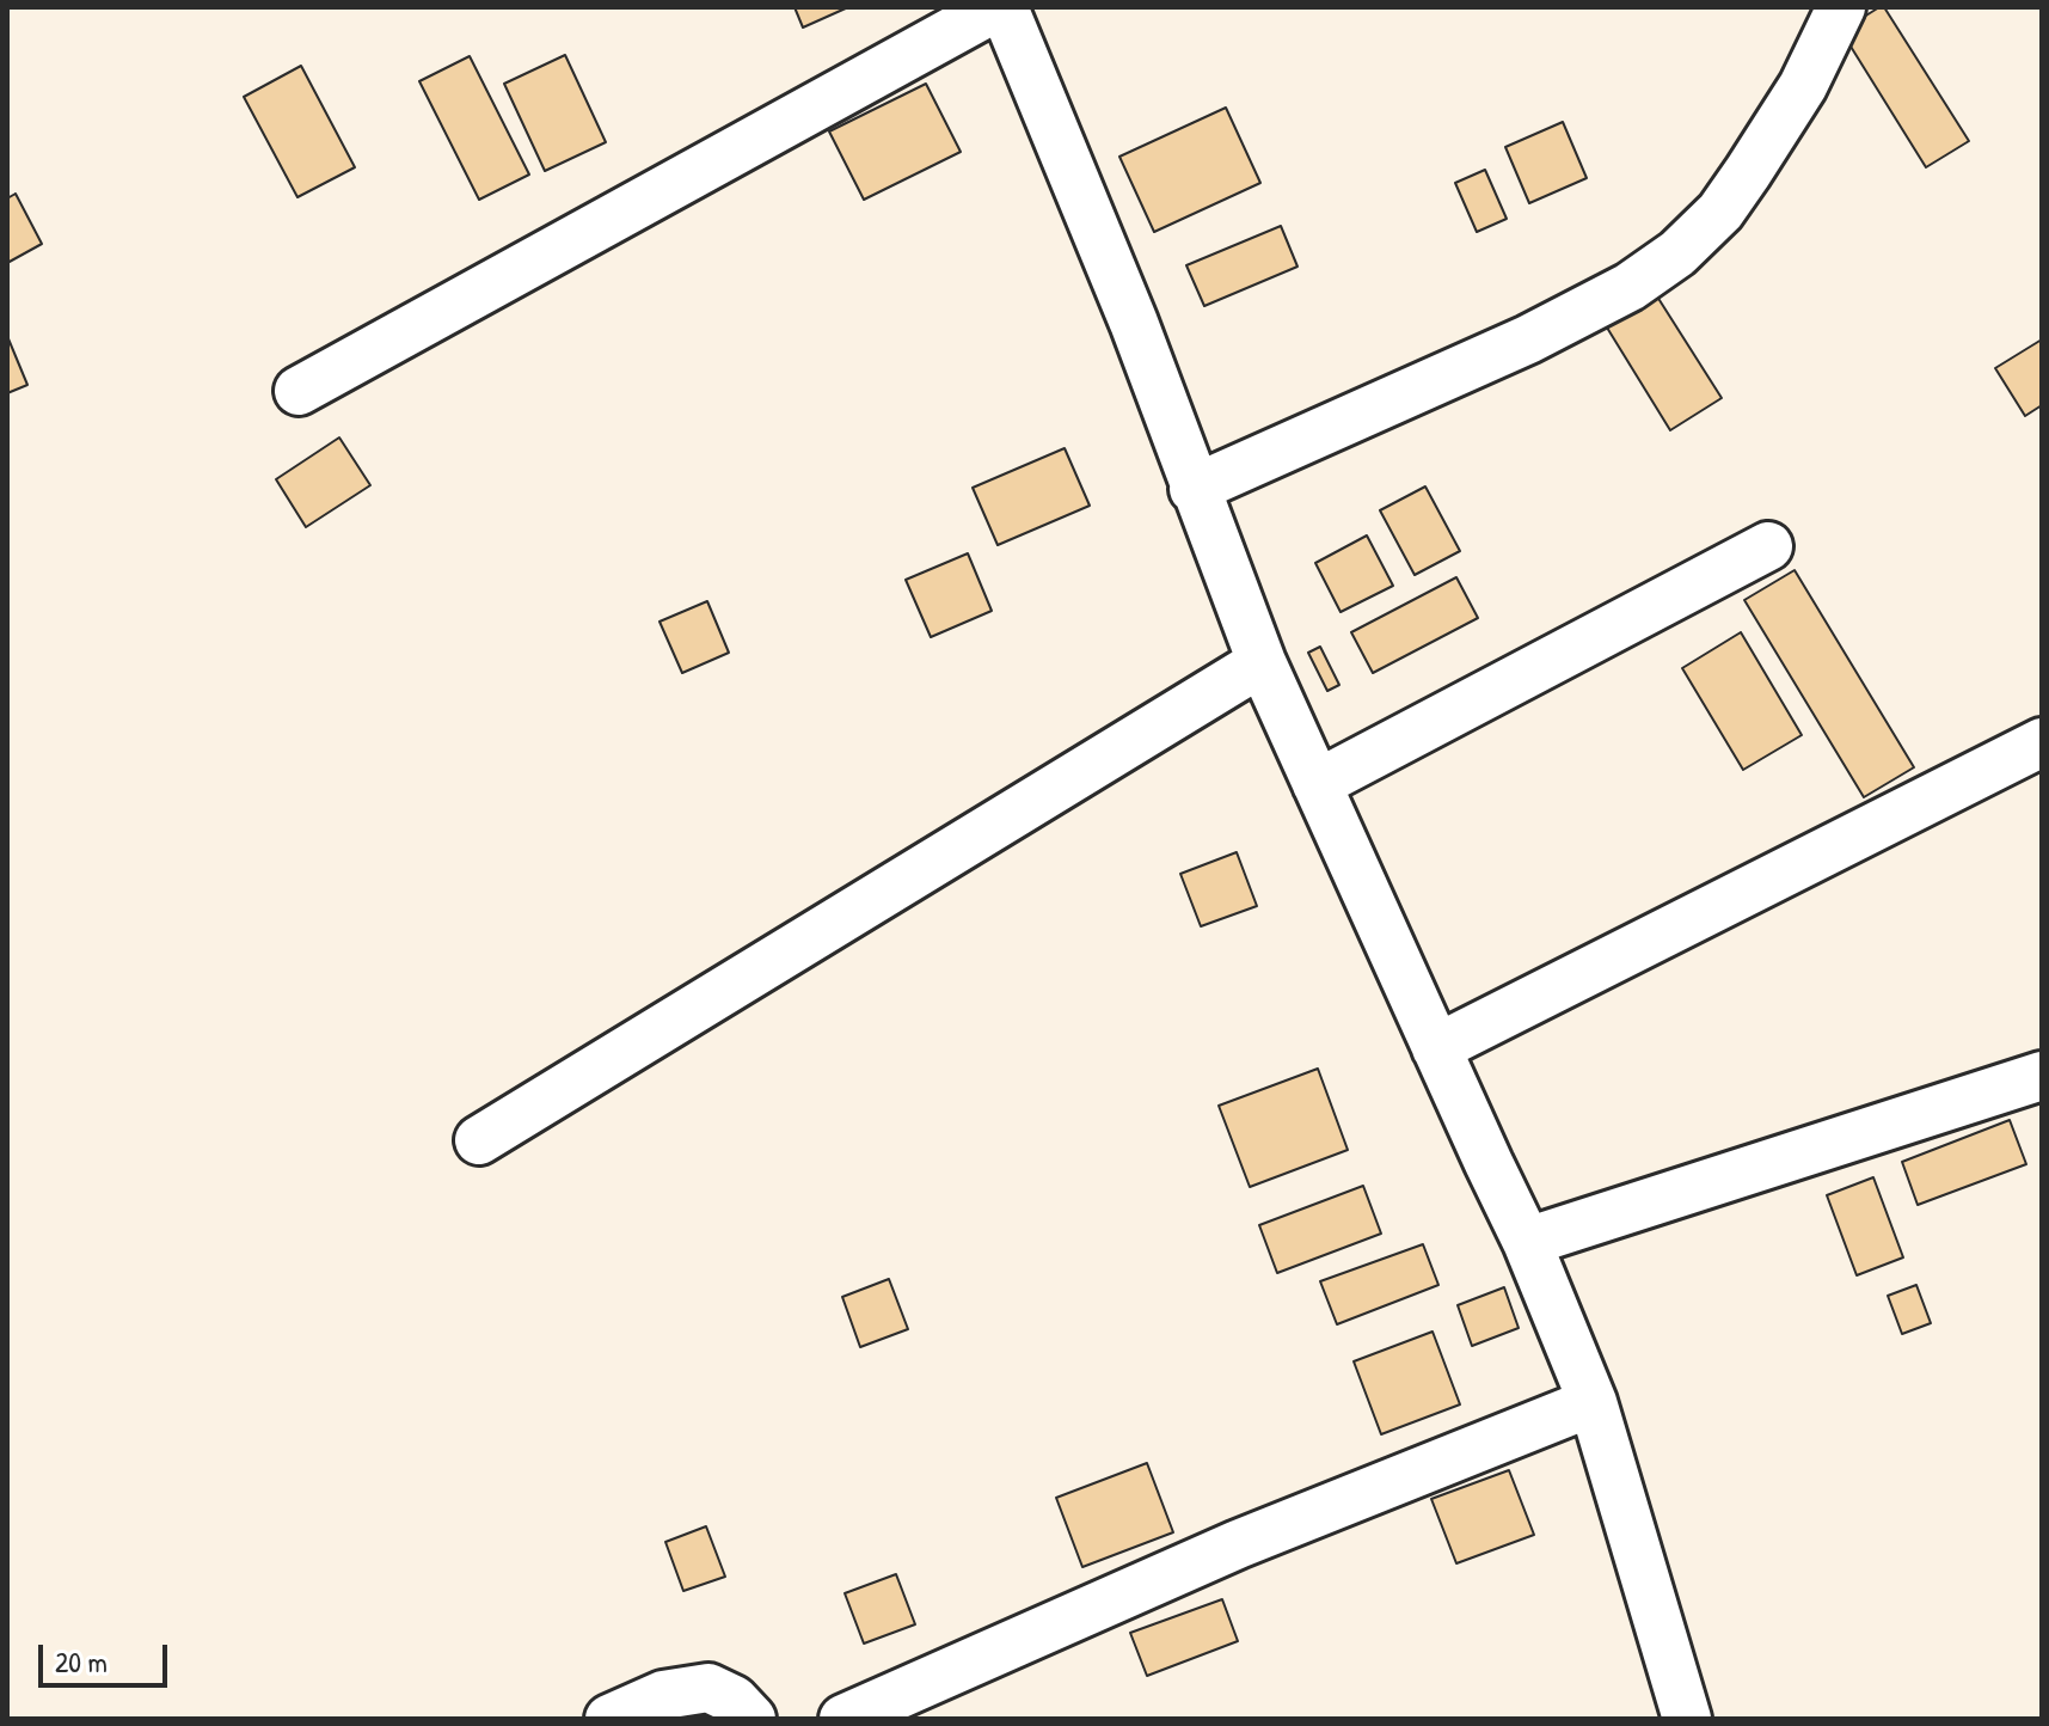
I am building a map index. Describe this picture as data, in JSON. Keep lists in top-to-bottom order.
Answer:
{
  "scale_bar": "20 m"
}
